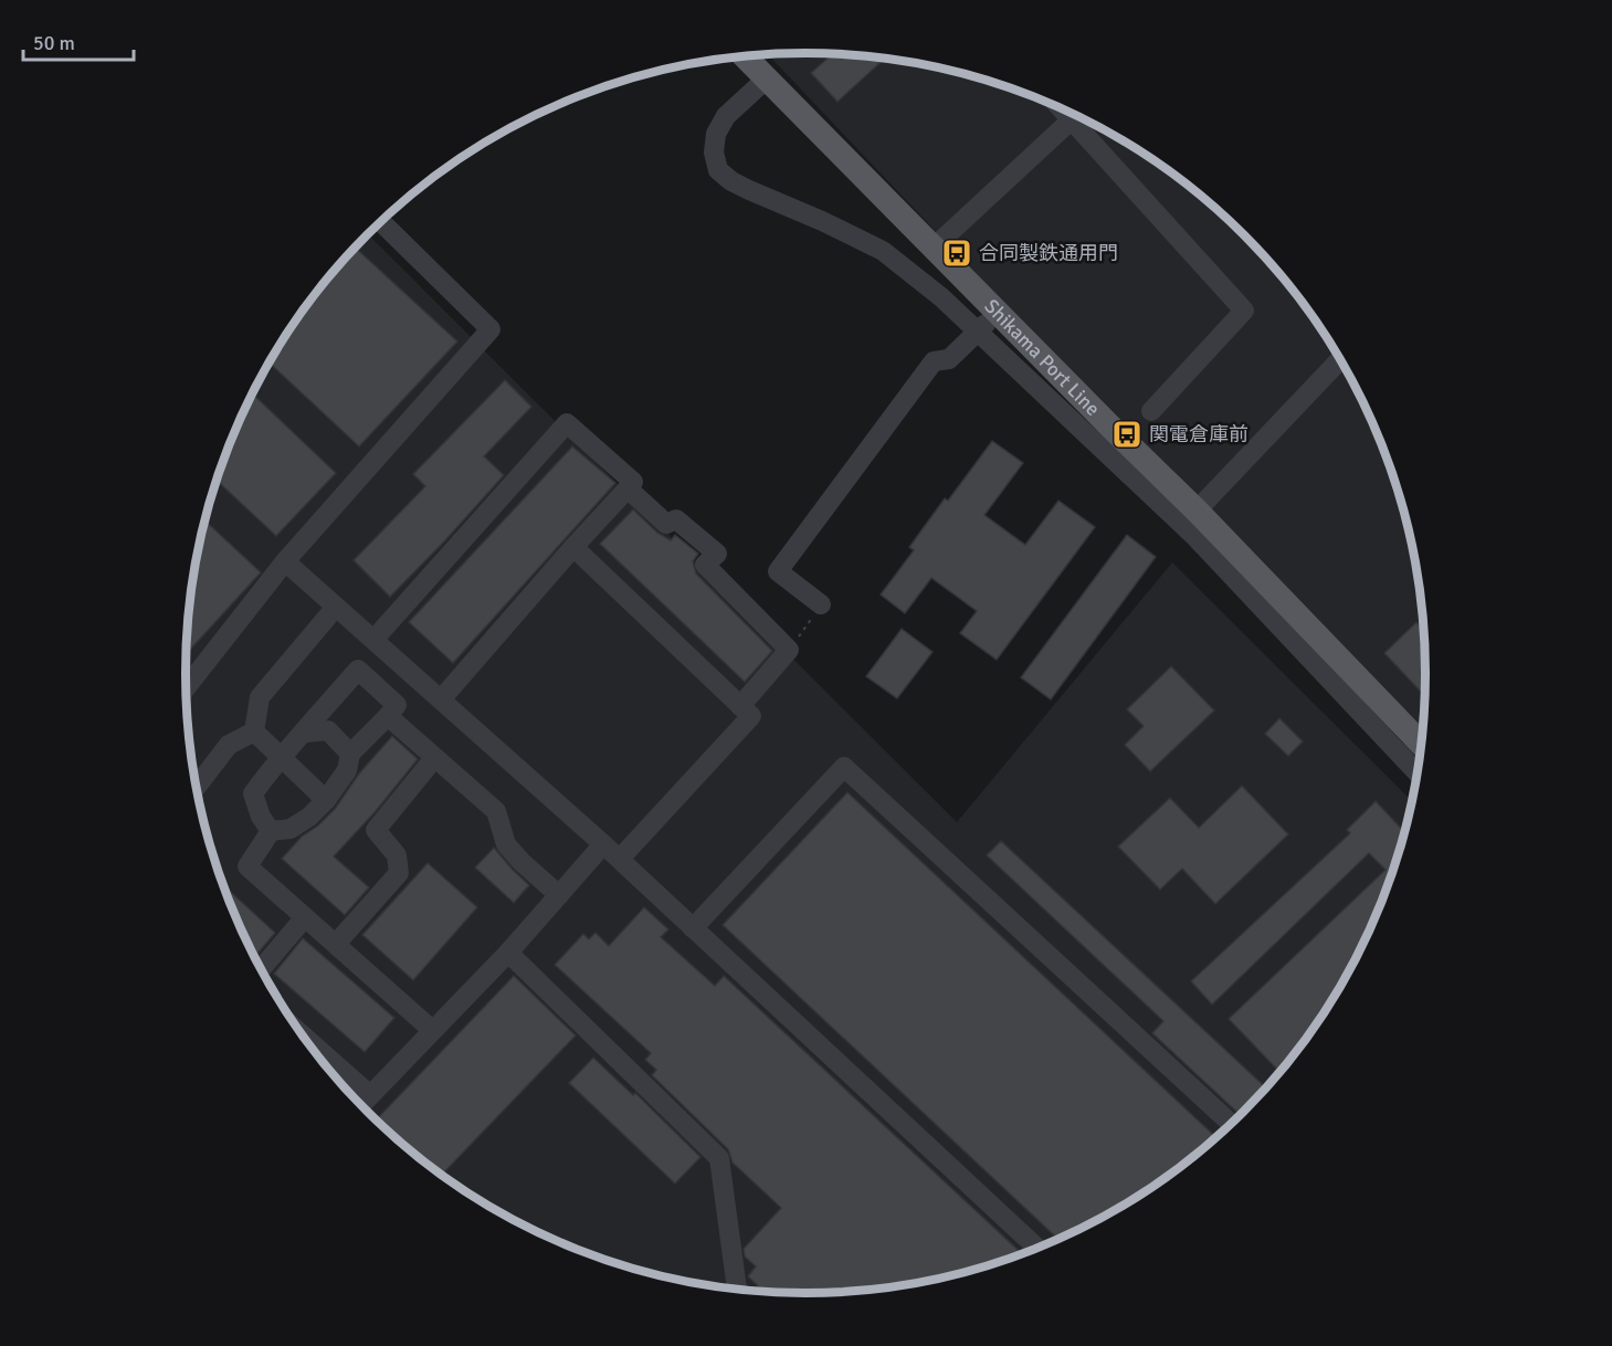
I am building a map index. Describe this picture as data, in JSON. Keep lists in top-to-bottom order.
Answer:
{
  "streets": {
    "main road": ["Shikama Port Line"]
  },
  "places": {
    "bus stop": ["合同製鉄通用門", "関電倉庫前"]
  },
  "scale_bar": "50 m"
}
